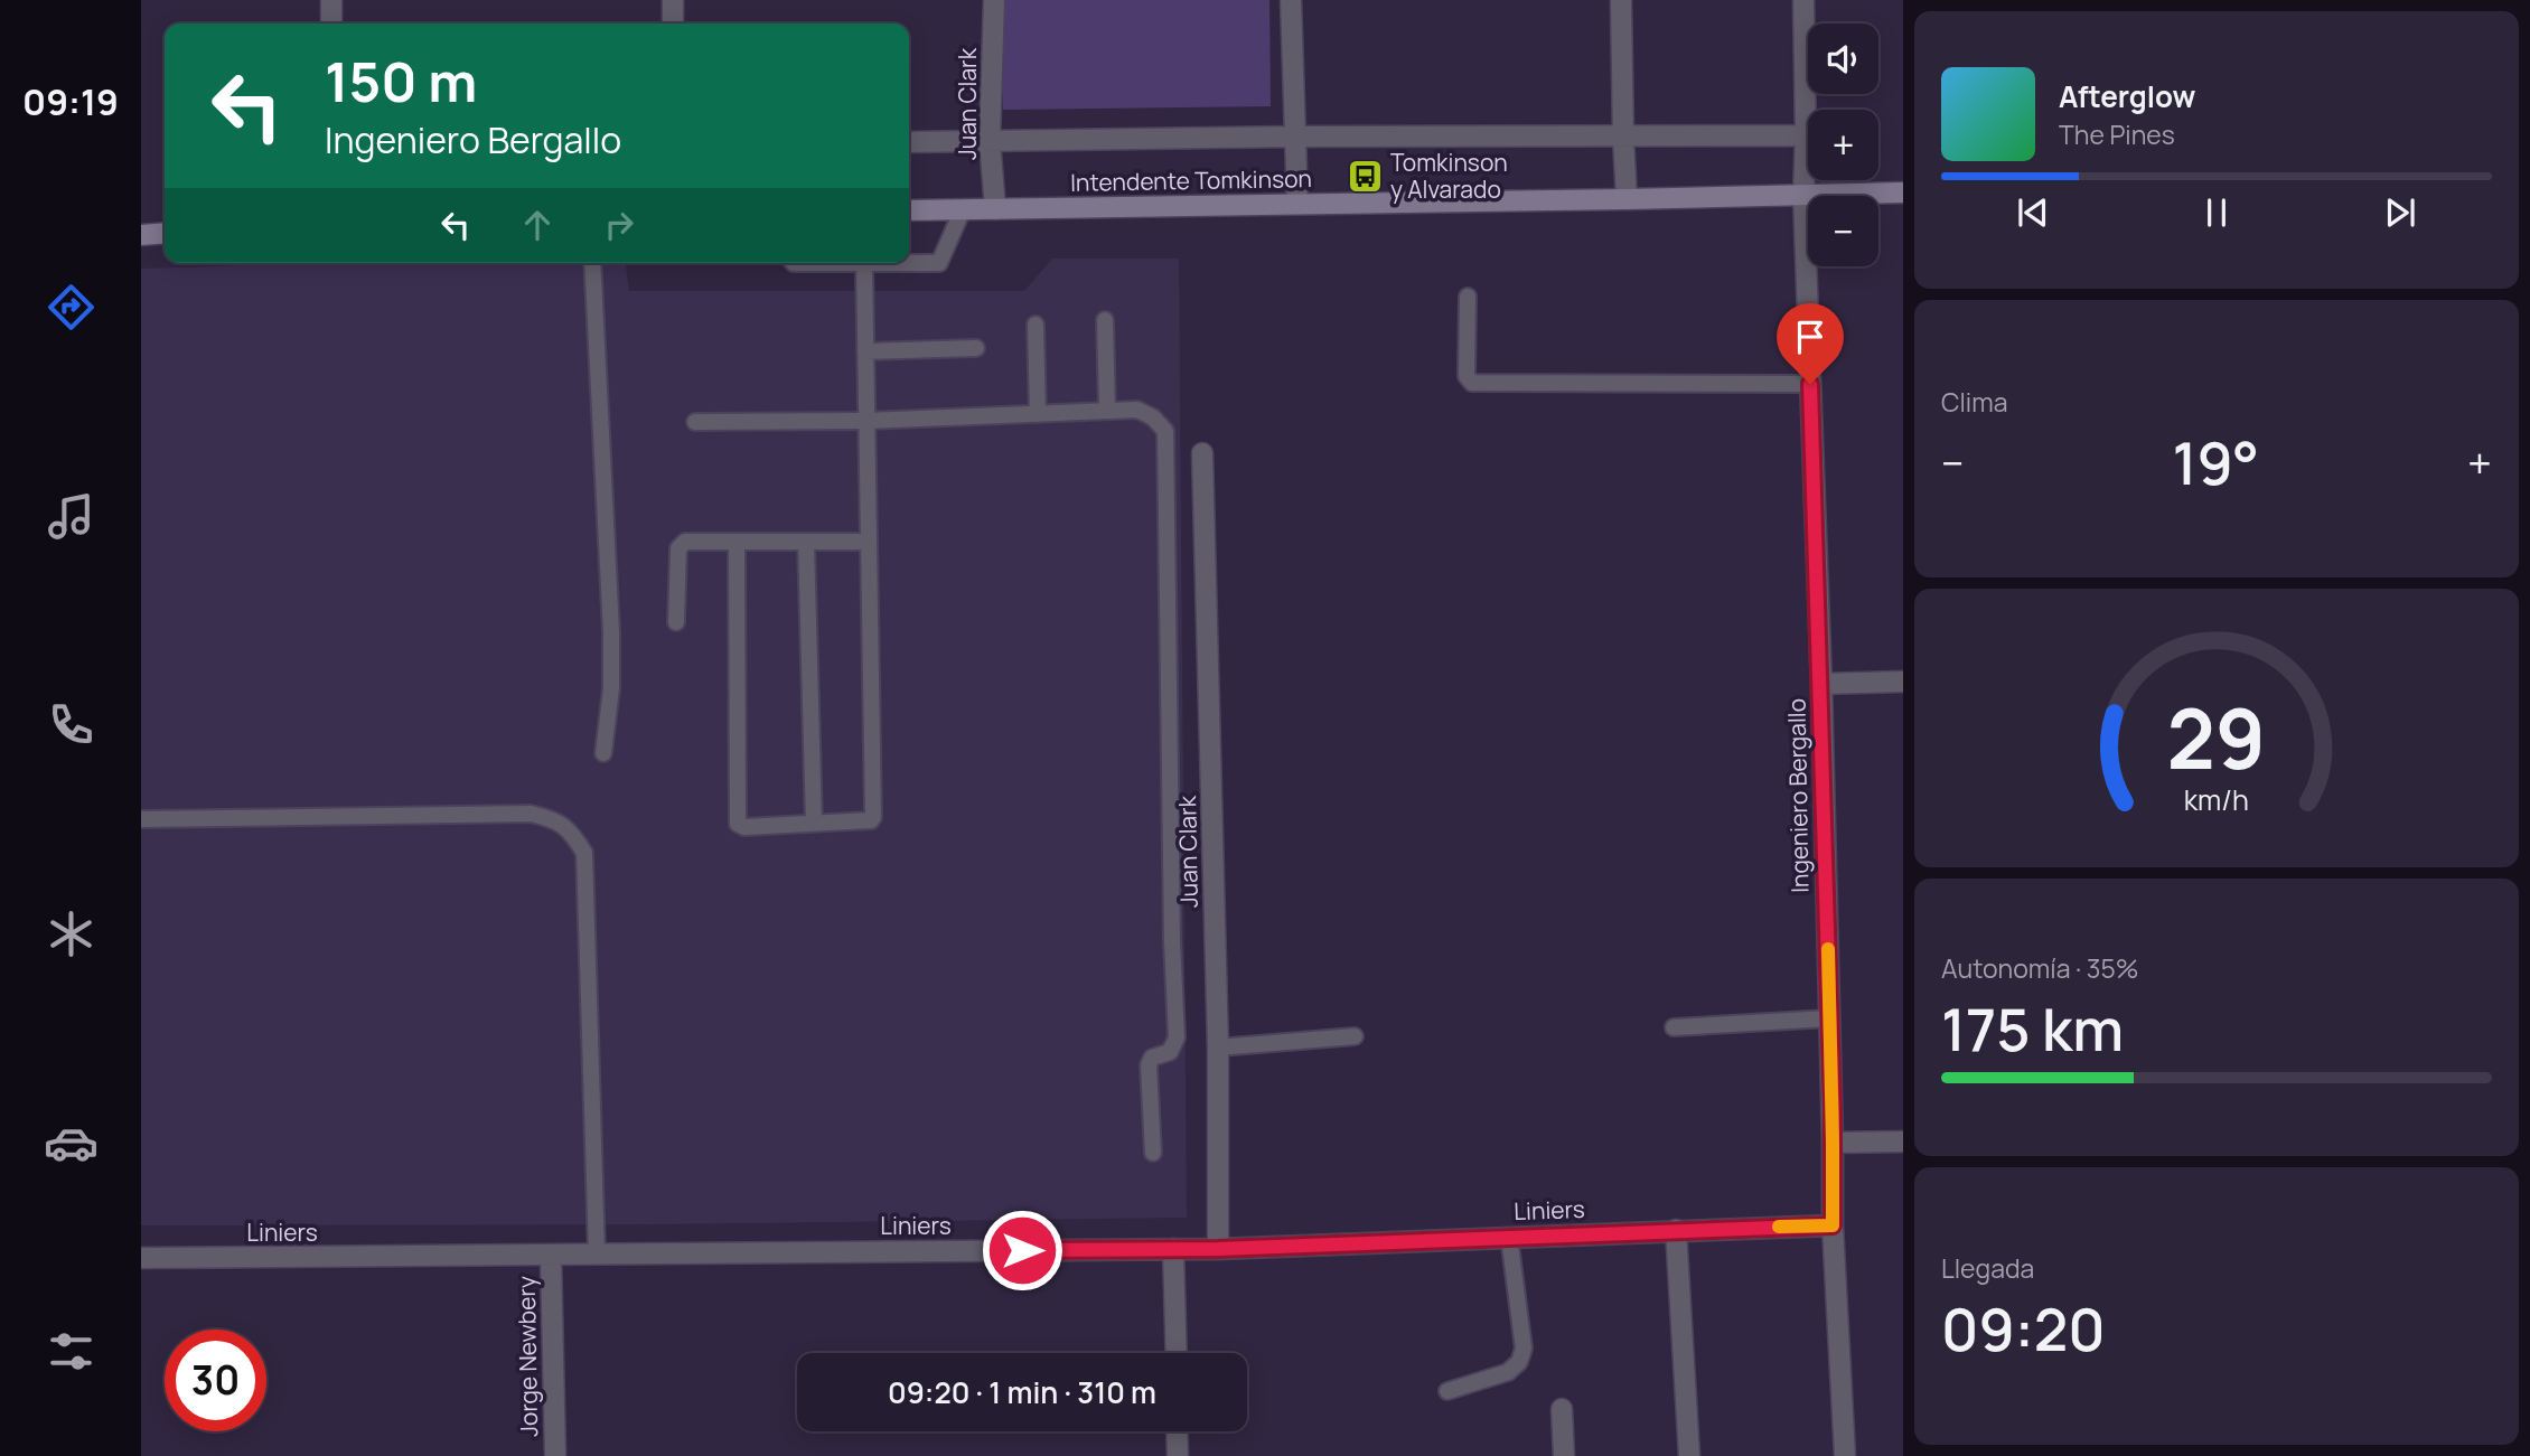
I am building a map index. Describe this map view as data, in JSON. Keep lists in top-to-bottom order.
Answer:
{
  "streets": {
    "street": [
      "Juan Clark",
      "Intendente Tomkinson",
      "Ingeniero Bergallo",
      "Liniers",
      "Jorge Newbery"
    ]
  },
  "crossings": [
    ["Juan Clark", "Intendente Tomkinson"],
    ["Juan Clark", "Liniers"],
    ["Intendente Tomkinson", "Ingeniero Bergallo"],
    ["Ingeniero Bergallo", "Liniers"],
    ["Liniers", "Jorge Newbery"]
  ],
  "places": {
    "bus stop": ["Tomkinson y Alvarado"]
  },
  "page": {
    "tabs": "09:19",
    "map_buttons": ["+", "−"],
    "turn": ["150 m", "Ingeniero Bergallo"],
    "song": ["Afterglow", "The Pines"],
    "tile": [
      "Clima",
      ["Autonomía · 35%", "175 km"],
      ["Llegada", "09:20"]
    ],
    "heat": ["−", "19°", "+"],
    "limit": "30",
    "trip": "09:20 · 1 min · 310 m",
    "gauge": ["29", "km/h"]
  }
}
